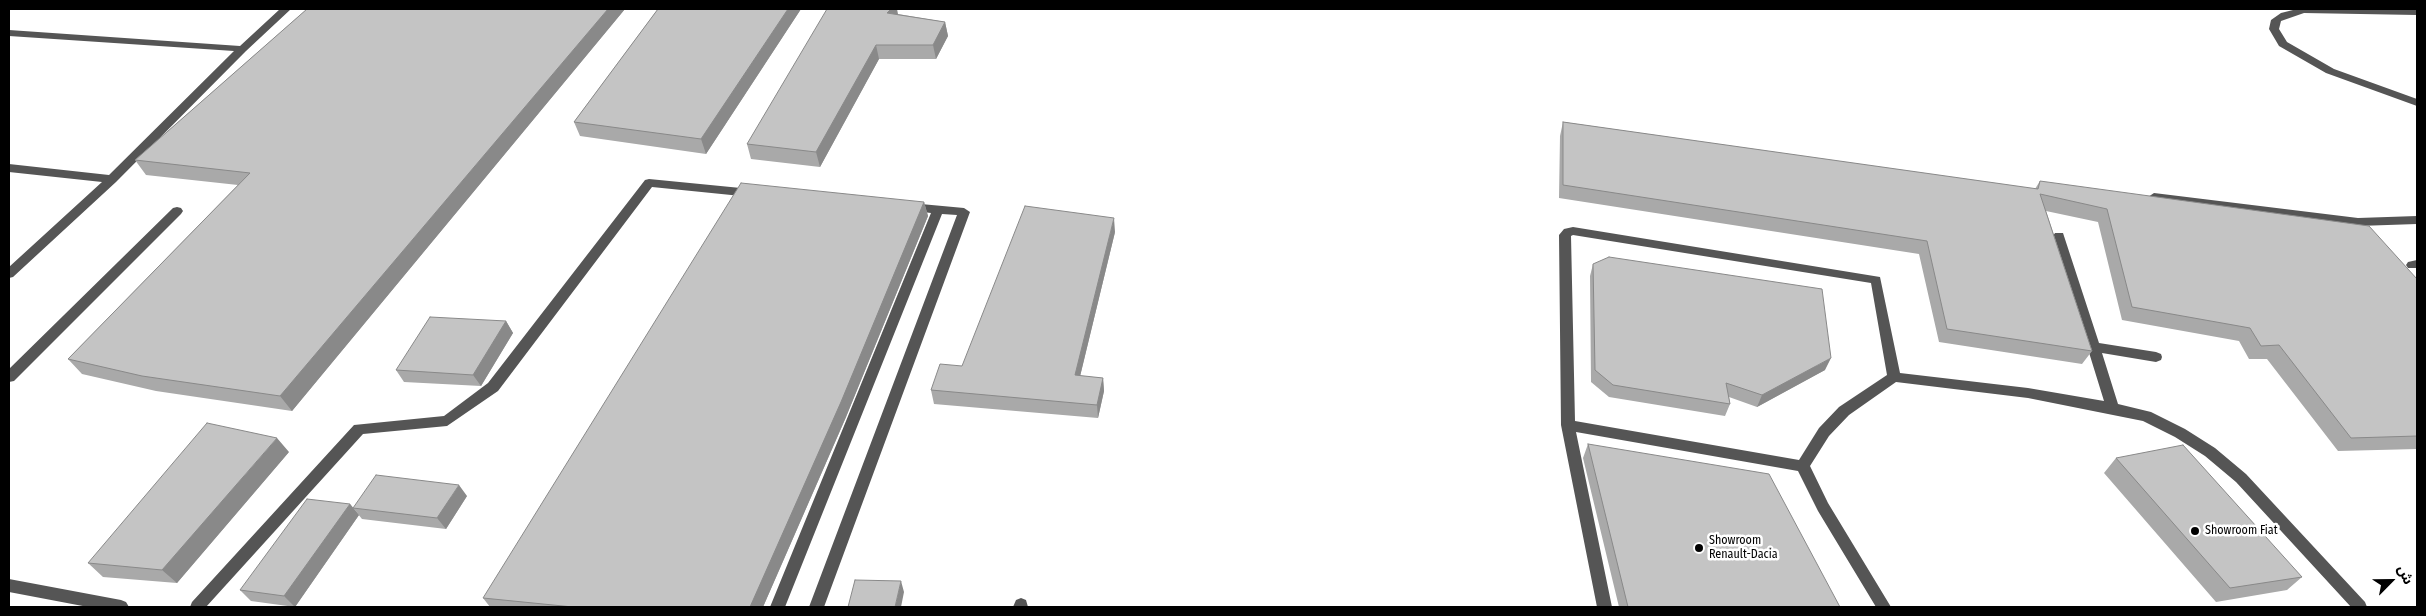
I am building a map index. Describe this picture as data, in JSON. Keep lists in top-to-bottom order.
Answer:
{
  "places": ["Showroom Fiat", "Showroom Renault-Dacia"],
  "north": "top right"
}
